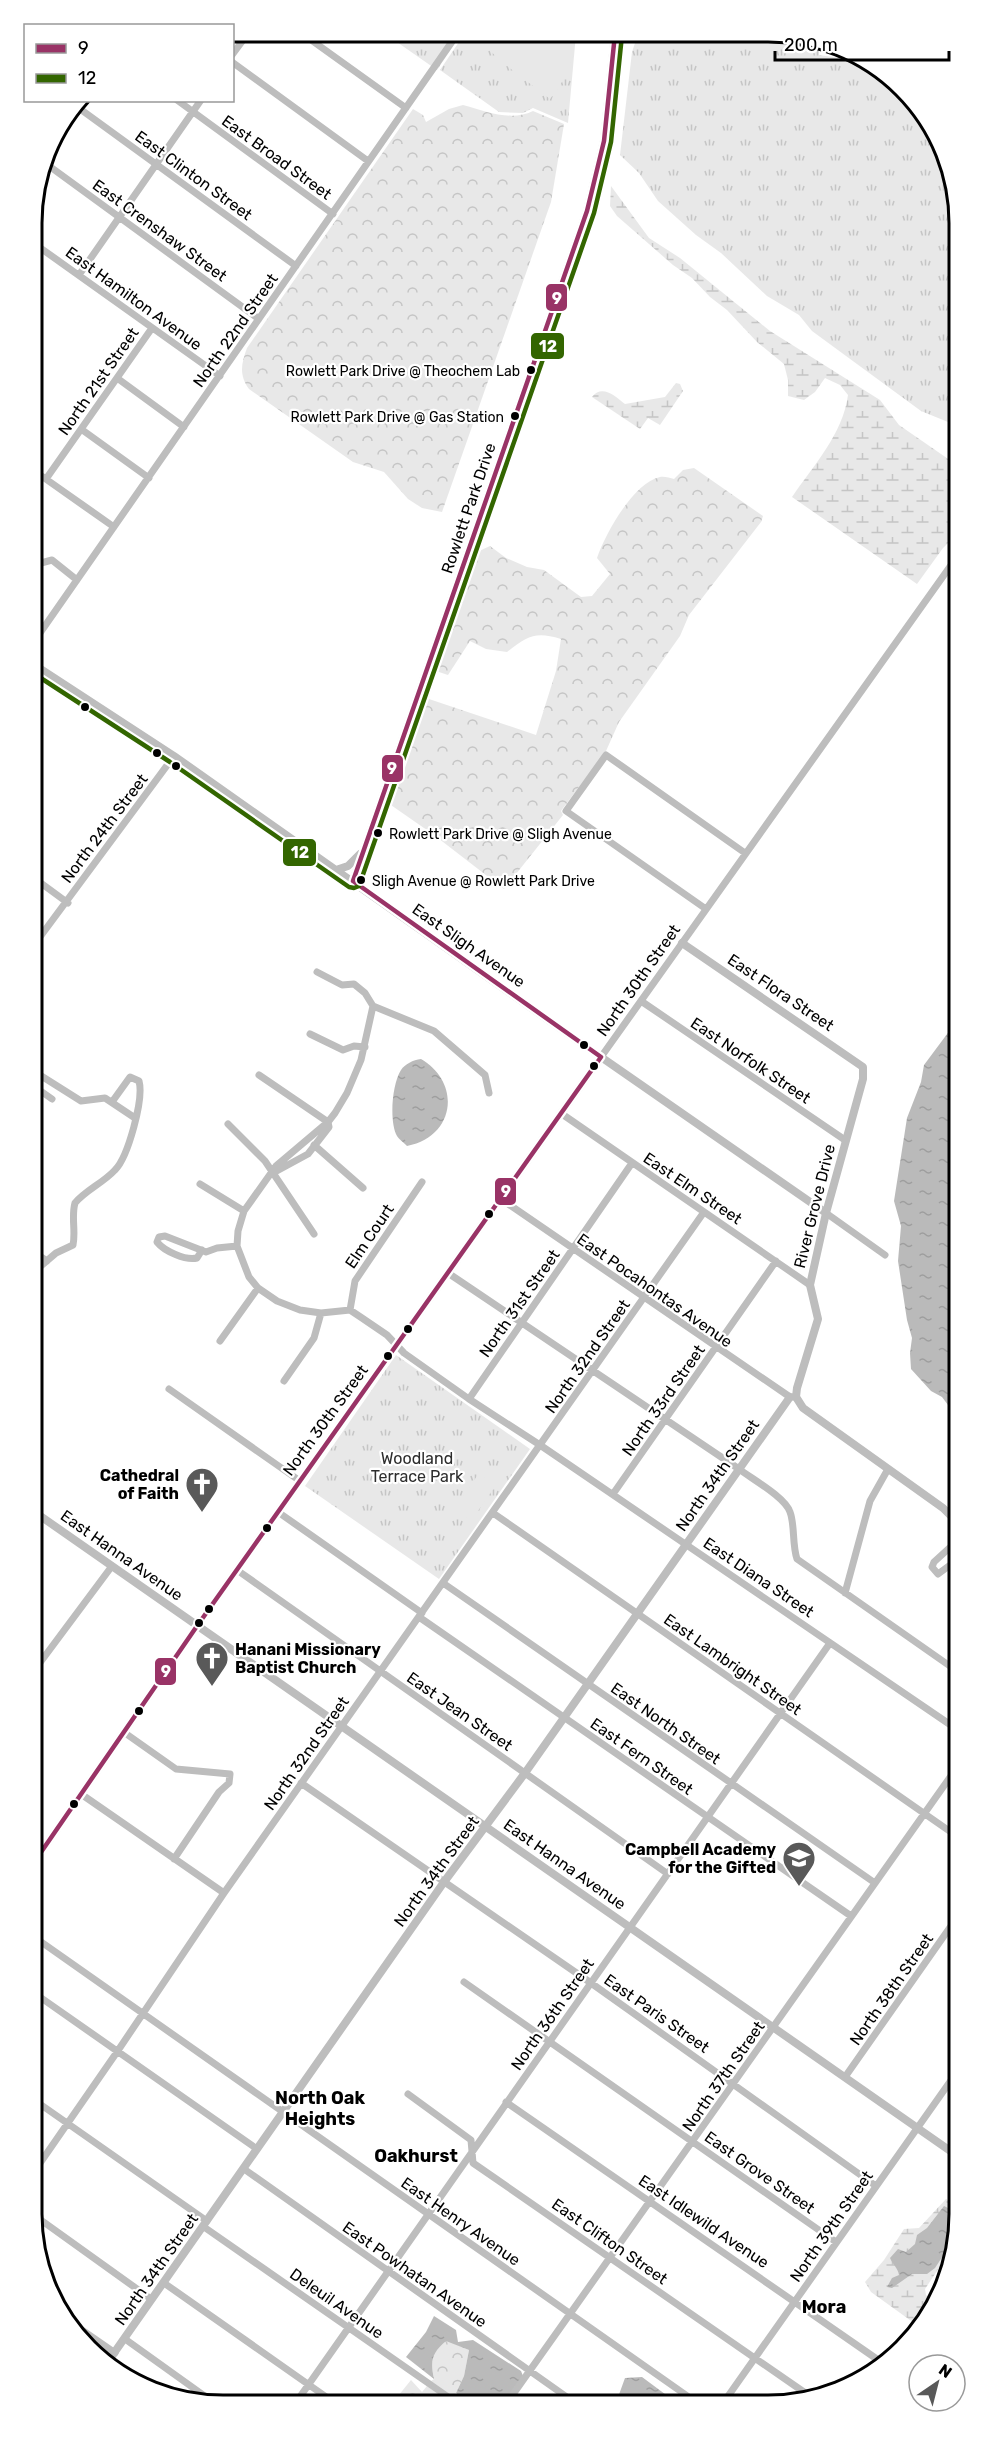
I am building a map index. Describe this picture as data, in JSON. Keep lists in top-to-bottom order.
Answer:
{
  "streets": {
    "street": [
      "East Broad Street",
      "East Clinton Street",
      "East Crenshaw Street",
      "East Hamilton Avenue",
      "North 22nd Street",
      "North 21st Street",
      "Rowlett Park Drive",
      "North 24th Street",
      "East Sligh Avenue",
      "North 30th Street",
      "East Flora Street",
      "East Norfolk Street",
      "East Elm Street",
      "River Grove Drive",
      "Elm Court",
      "East Pocahontas Avenue",
      "North 31st Street",
      "North 32nd Street",
      "North 33rd Street",
      "North 34th Street",
      "East Hanna Avenue",
      "East Diana Street",
      "East Lambright Street",
      "East Jean Street",
      "East North Street",
      "East Fern Street",
      "North 38th Street",
      "East Paris Street",
      "North 36th Street",
      "North 37th Street",
      "East Grove Street",
      "East Henry Avenue",
      "East Idlewild Avenue",
      "North 39th Street",
      "East Clifton Street",
      "East Powhatan Avenue",
      "Deleuil Avenue"
    ]
  },
  "crossings": [
    ["East Broad Street", "North 22nd Street"],
    ["East Clinton Street", "North 22nd Street"],
    ["East Crenshaw Street", "North 22nd Street"],
    ["East Hamilton Avenue", "North 22nd Street"],
    ["East Hamilton Avenue", "North 21st Street"],
    ["Rowlett Park Drive", "East Sligh Avenue"],
    ["North 24th Street", "East Sligh Avenue"],
    ["East Sligh Avenue", "North 30th Street"],
    ["East Sligh Avenue", "River Grove Drive"],
    ["North 30th Street", "East Flora Street"],
    ["North 30th Street", "East Norfolk Street"],
    ["North 30th Street", "East Elm Street"],
    ["North 30th Street", "East Pocahontas Avenue"],
    ["North 30th Street", "East Hanna Avenue"],
    ["North 30th Street", "East Diana Street"],
    ["North 30th Street", "East Jean Street"],
    ["North 30th Street", "East Fern Street"],
    ["East Flora Street", "River Grove Drive"],
    ["East Norfolk Street", "River Grove Drive"],
    ["East Elm Street", "River Grove Drive"],
    ["East Elm Street", "North 31st Street"],
    ["East Elm Street", "North 32nd Street"],
    ["East Elm Street", "North 33rd Street"],
    ["River Grove Drive", "East Pocahontas Avenue"],
    ["River Grove Drive", "North 34th Street"],
    ["Elm Court", "East Diana Street"],
    ["East Pocahontas Avenue", "North 31st Street"],
    ["East Pocahontas Avenue", "North 32nd Street"],
    ["East Pocahontas Avenue", "North 33rd Street"],
    ["East Pocahontas Avenue", "North 34th Street"],
    ["North 31st Street", "East Diana Street"],
    ["North 32nd Street", "East Hanna Avenue"],
    ["North 32nd Street", "East Diana Street"],
    ["North 32nd Street", "East Lambright Street"],
    ["North 32nd Street", "East Jean Street"],
    ["North 32nd Street", "East North Street"],
    ["North 32nd Street", "East Fern Street"],
    ["North 32nd Street", "East Paris Street"],
    ["North 32nd Street", "East Henry Avenue"],
    ["North 32nd Street", "Deleuil Avenue"],
    ["North 33rd Street", "East Diana Street"],
    ["North 34th Street", "East Hanna Avenue"],
    ["North 34th Street", "East Diana Street"],
    ["North 34th Street", "East Lambright Street"],
    ["North 34th Street", "East Jean Street"],
    ["North 34th Street", "East North Street"],
    ["North 34th Street", "East Fern Street"],
    ["North 34th Street", "East Paris Street"],
    ["North 34th Street", "East Henry Avenue"],
    ["North 34th Street", "East Powhatan Avenue"],
    ["North 34th Street", "Deleuil Avenue"],
    ["East Hanna Avenue", "North 38th Street"],
    ["East Hanna Avenue", "North 36th Street"],
    ["East Hanna Avenue", "North 37th Street"],
    ["East Hanna Avenue", "North 39th Street"],
    ["East Diana Street", "North 36th Street"],
    ["East Lambright Street", "North 36th Street"],
    ["East Lambright Street", "North 37th Street"],
    ["East Jean Street", "North 36th Street"],
    ["East North Street", "North 36th Street"],
    ["East North Street", "North 37th Street"],
    ["East Fern Street", "North 36th Street"],
    ["East Fern Street", "North 37th Street"],
    ["East Paris Street", "North 36th Street"],
    ["East Paris Street", "North 37th Street"],
    ["East Paris Street", "North 39th Street"],
    ["North 36th Street", "East Grove Street"],
    ["North 36th Street", "East Henry Avenue"],
    ["North 36th Street", "East Idlewild Avenue"],
    ["North 36th Street", "East Clifton Street"],
    ["North 36th Street", "East Powhatan Avenue"],
    ["North 36th Street", "Deleuil Avenue"],
    ["North 37th Street", "East Grove Street"],
    ["North 37th Street", "East Henry Avenue"],
    ["North 37th Street", "East Idlewild Avenue"],
    ["North 37th Street", "East Clifton Street"],
    ["North 37th Street", "East Powhatan Avenue"],
    ["East Grove Street", "North 39th Street"],
    ["East Idlewild Avenue", "North 39th Street"],
    ["North 39th Street", "East Clifton Street"]
  ],
  "districts": ["North Oak Heights", "Oakhurst", "Mora"],
  "parks": ["Woodland Terrace Park"],
  "places": {
    "other": [
      "Rowlett Park Drive @ Theochem Lab",
      "Rowlett Park Drive @ Gas Station",
      "Rowlett Park Drive @ Sligh Avenue",
      "Sligh Avenue @ Rowlett Park Drive"
    ],
    "church": ["Cathedral of Faith", "Hanani Missionary Baptist Church"],
    "school or university": ["Campbell Academy for the Gifted"]
  },
  "lines": ["transit line 9", "transit line 12"],
  "legend": ["9", "12"],
  "scale_bar": "200 m",
  "north": "top right"
}
